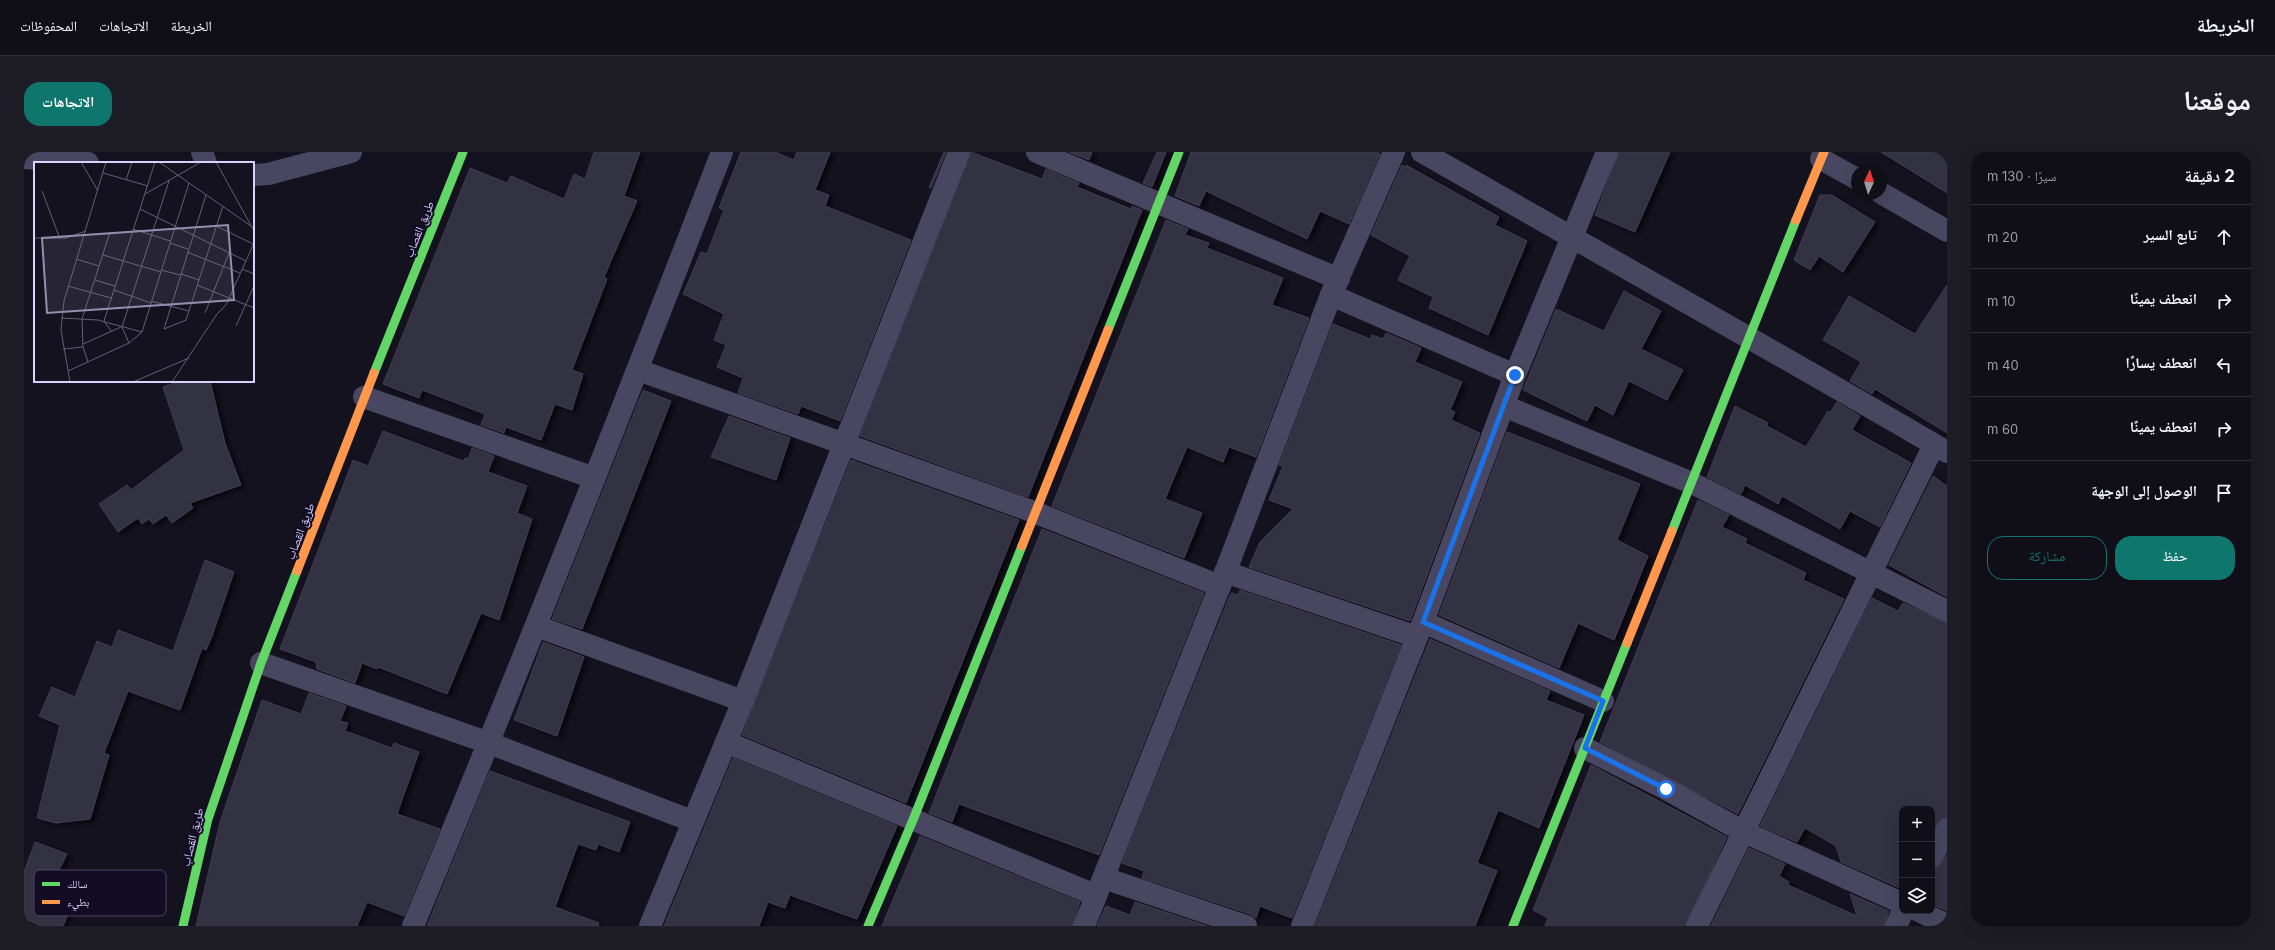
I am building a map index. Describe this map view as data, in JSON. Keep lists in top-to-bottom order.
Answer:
{
  "streets": {
    "street": ["طريق القصاب"]
  },
  "legend": ["سالك", "بطيء"],
  "north": "top",
  "page": {
    "header": "الخريطة",
    "nav": ["الخريطة", "الاتجاهات", "المحفوظات"],
    "title": "موقعنا",
    "buttons": [
      "الاتجاهات",
      ["حفظ", "مشاركة"]
    ],
    "heading": ["2 دقيقة", "سيرًا · 130 m"],
    "list": [
      ["تابع السير", "20 m"],
      ["انعطف يمينًا", "10 m"],
      ["انعطف يسارًا", "40 m"],
      ["انعطف يمينًا", "60 m"],
      "الوصول إلى الوجهة"
    ],
    "map_buttons": ["+", "−"]
  }
}
